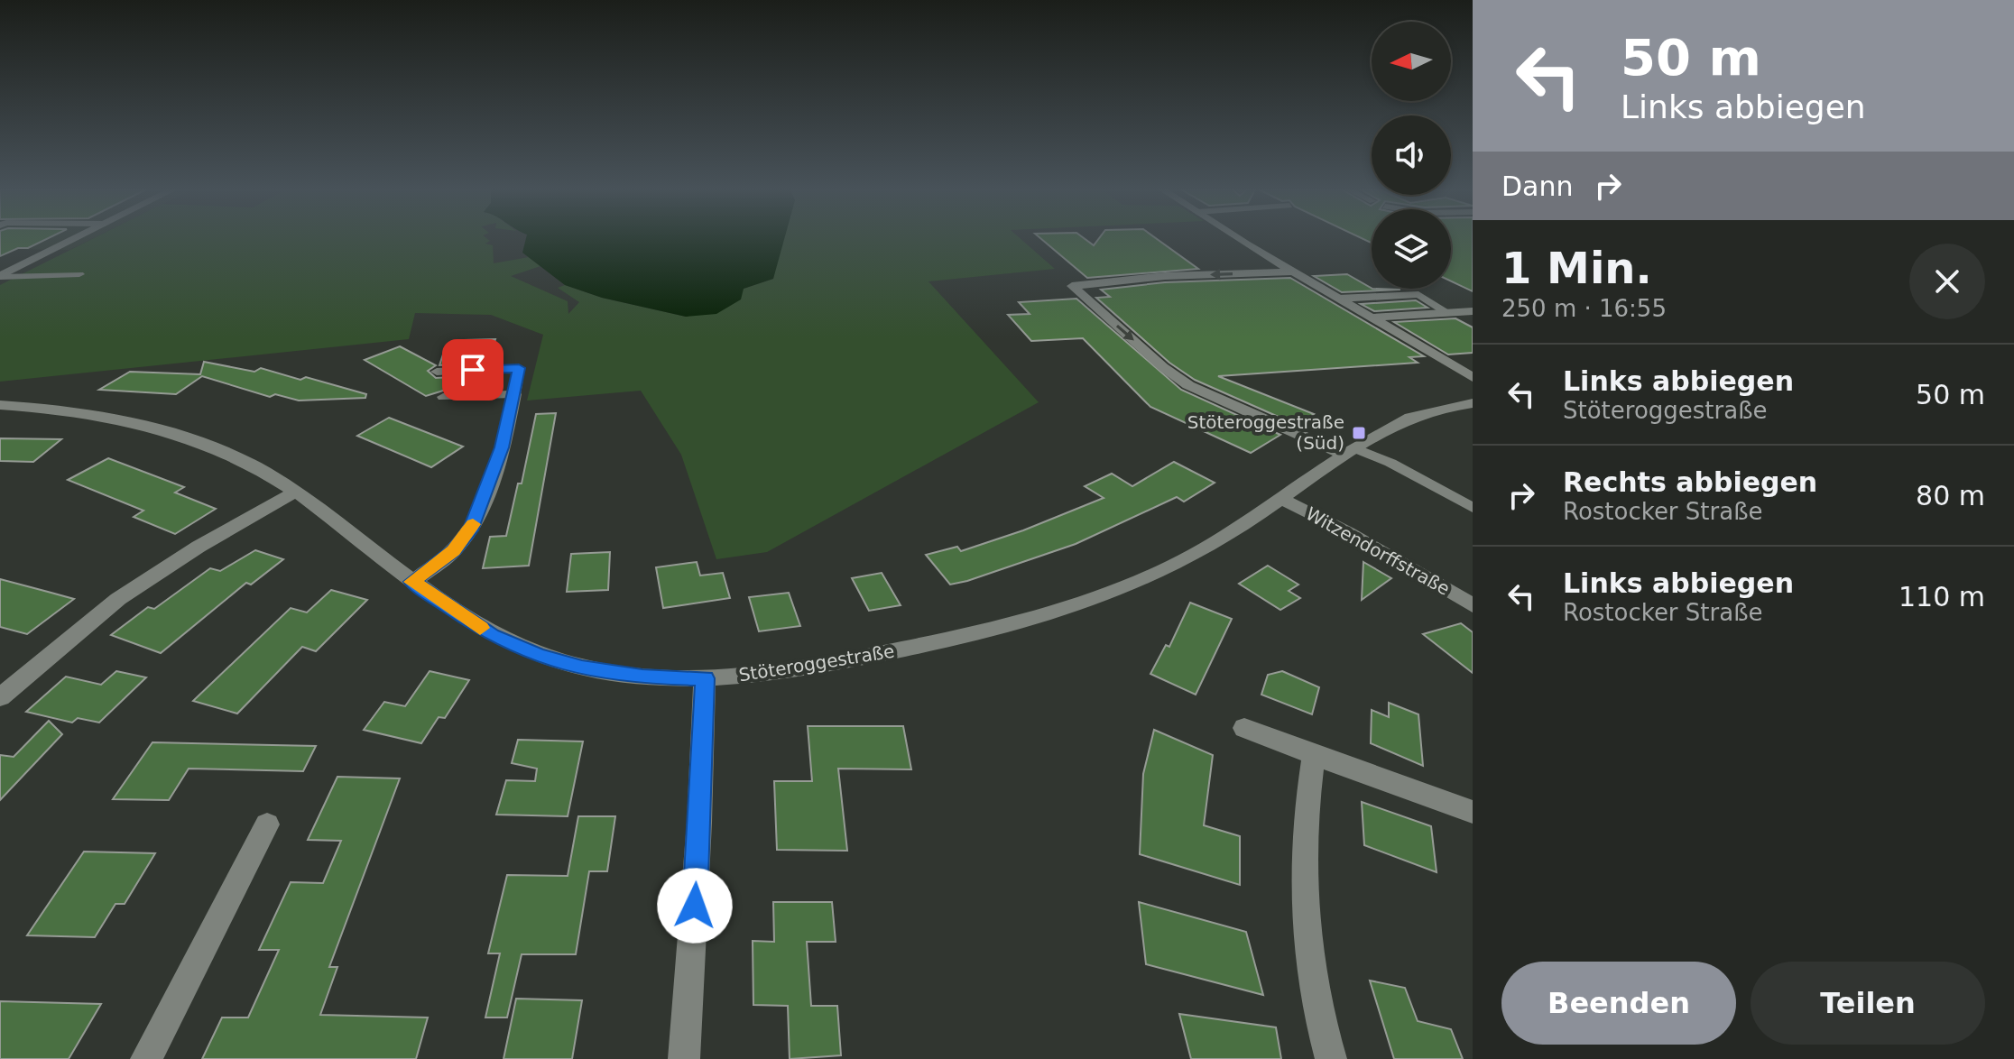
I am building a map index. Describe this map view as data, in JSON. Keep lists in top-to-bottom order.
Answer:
{
  "streets": {
    "street": ["Witzendorffstraße", "Stöteroggestraße"]
  },
  "crossings": [
    ["Witzendorffstraße", "Stöteroggestraße"]
  ],
  "places": {
    "transit": ["Stöteroggestraße (Süd)"]
  },
  "north": "left",
  "page": {
    "turn": ["50 m", "Links abbiegen"],
    "then": "Dann",
    "heading": ["1 Min.", "250 m · 16:55"],
    "list": [
      {
        "name": "Links abbiegen",
        "note": "Stöteroggestraße",
        "value": "50 m"
      },
      {
        "name": "Rechts abbiegen",
        "note": "Rostocker Straße",
        "value": "80 m"
      },
      {
        "name": "Links abbiegen",
        "note": "Rostocker Straße",
        "value": "110 m"
      }
    ],
    "buttons": ["Beenden", "Teilen"]
  }
}
